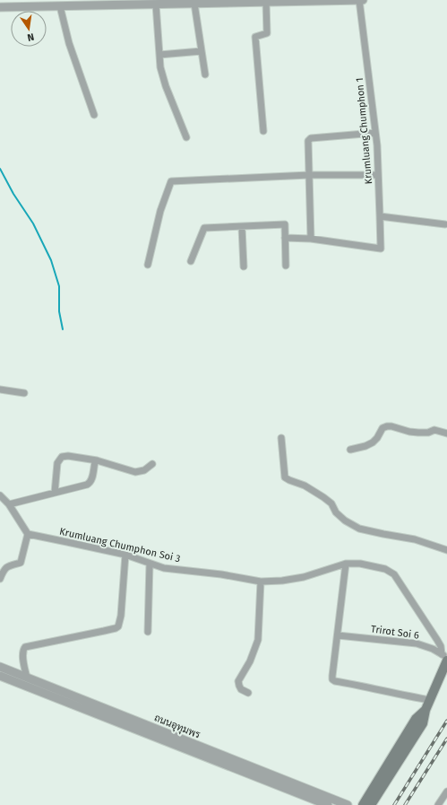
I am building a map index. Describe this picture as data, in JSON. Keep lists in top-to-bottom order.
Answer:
{
  "streets": {
    "street": [
      "Krumluang Chumphon 1",
      "Krumluang Chumphon Soi 3",
      "Trirot Soi 6",
      "ถนนอุทุมพร"
    ]
  },
  "crossings": [
    ["Krumluang Chumphon Soi 3", "Trirot Soi 6"]
  ],
  "north": "bottom"
}
